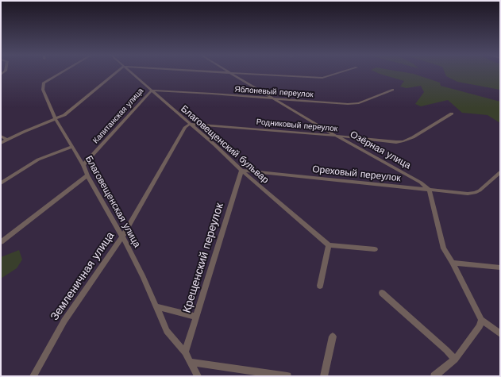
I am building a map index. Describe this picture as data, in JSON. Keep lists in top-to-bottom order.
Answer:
{
  "streets": {
    "street": [
      "Яблоневый переулок",
      "Капитанская улица",
      "Родниковый переулок",
      "Благовещенский бульвар",
      "Озёрная улица",
      "Ореховый переулок",
      "Благовещенская улица",
      "Крещенский переулок",
      "Земленичная улица"
    ]
  },
  "crossings": [
    ["Яблоневый переулок", "Капитанская улица"],
    ["Яблоневый переулок", "Благовещенский бульвар"],
    ["Яблоневый переулок", "Озёрная улица"],
    ["Капитанская улица", "Благовещенский бульвар"],
    ["Капитанская улица", "Благовещенская улица"],
    ["Родниковый переулок", "Благовещенский бульвар"],
    ["Родниковый переулок", "Озёрная улица"],
    ["Родниковый переулок", "Земленичная улица"],
    ["Благовещенский бульвар", "Ореховый переулок"],
    ["Благовещенский бульвар", "Крещенский переулок"],
    ["Благовещенский бульвар", "Земленичная улица"],
    ["Озёрная улица", "Ореховый переулок"],
    ["Ореховый переулок", "Крещенский переулок"],
    ["Благовещенская улица", "Крещенский переулок"],
    ["Благовещенская улица", "Земленичная улица"]
  ]
}
